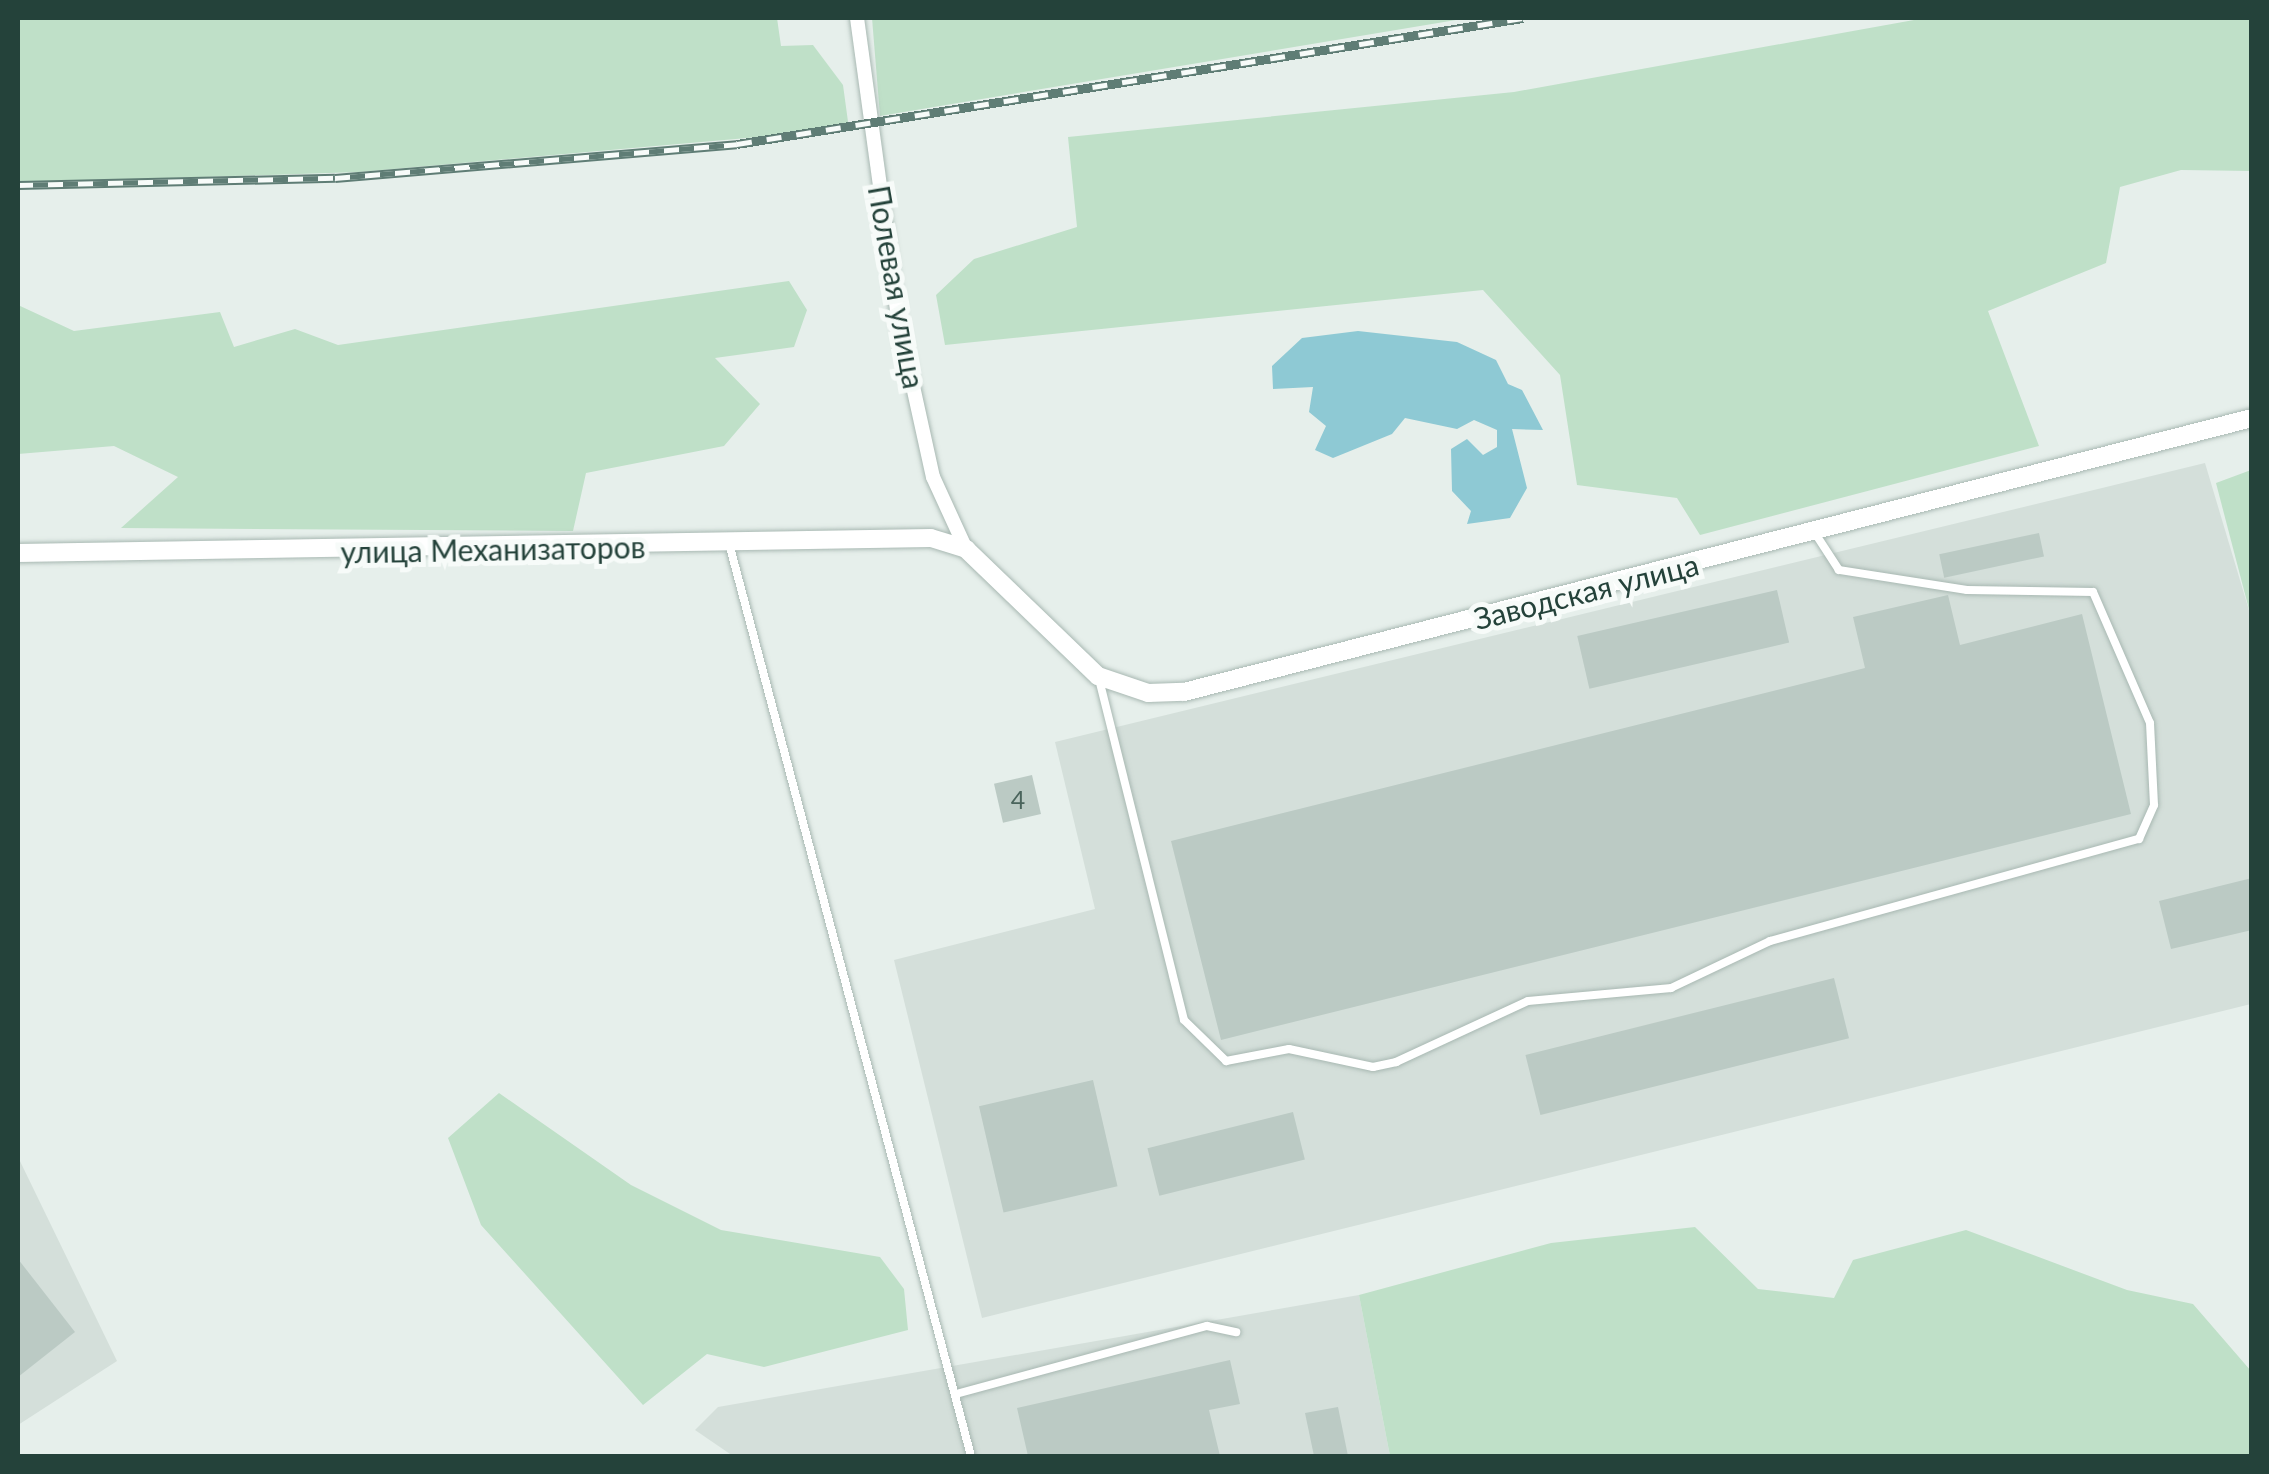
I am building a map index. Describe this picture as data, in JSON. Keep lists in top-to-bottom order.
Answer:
{
  "streets": {
    "street": ["Полевая улица", "улица Механизаторов", "Заводская улица"]
  },
  "crossings": [
    ["Полевая улица", "улица Механизаторов"],
    ["Полевая улица", "Заводская улица"],
    ["улица Механизаторов", "Заводская улица"]
  ],
  "house_numbers": ["4"]
}
